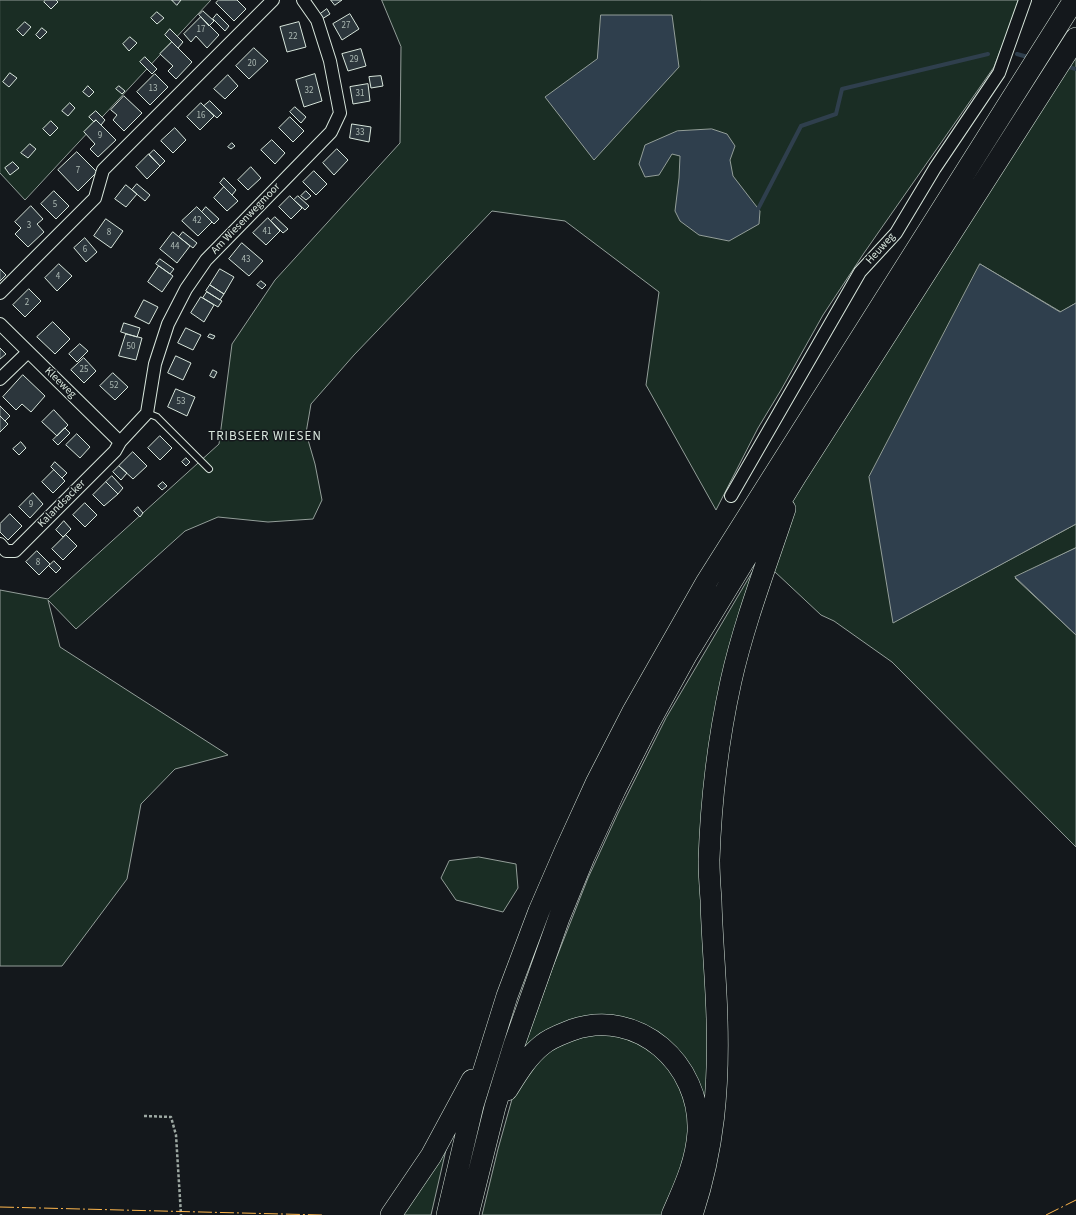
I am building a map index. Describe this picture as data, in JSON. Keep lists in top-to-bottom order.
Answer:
{
  "streets": {
    "street": [
      "Am Wiesenwegmoor",
      "Heuweg",
      "Kleeweg",
      "Kalandsacker"
    ]
  },
  "crossings": [
    ["Kleeweg", "Kalandsacker"]
  ],
  "districts": ["TRIBSEER WIESEN"],
  "house_numbers": [
    "27",
    "17",
    "22",
    "29",
    "20",
    "13",
    "32",
    "31",
    "16",
    "33",
    "9",
    "7",
    "5",
    "42",
    "3",
    "41",
    "8",
    "44",
    "6",
    "43",
    "4",
    "2",
    "50",
    "25",
    "52",
    "53",
    "9",
    "8"
  ]
}
